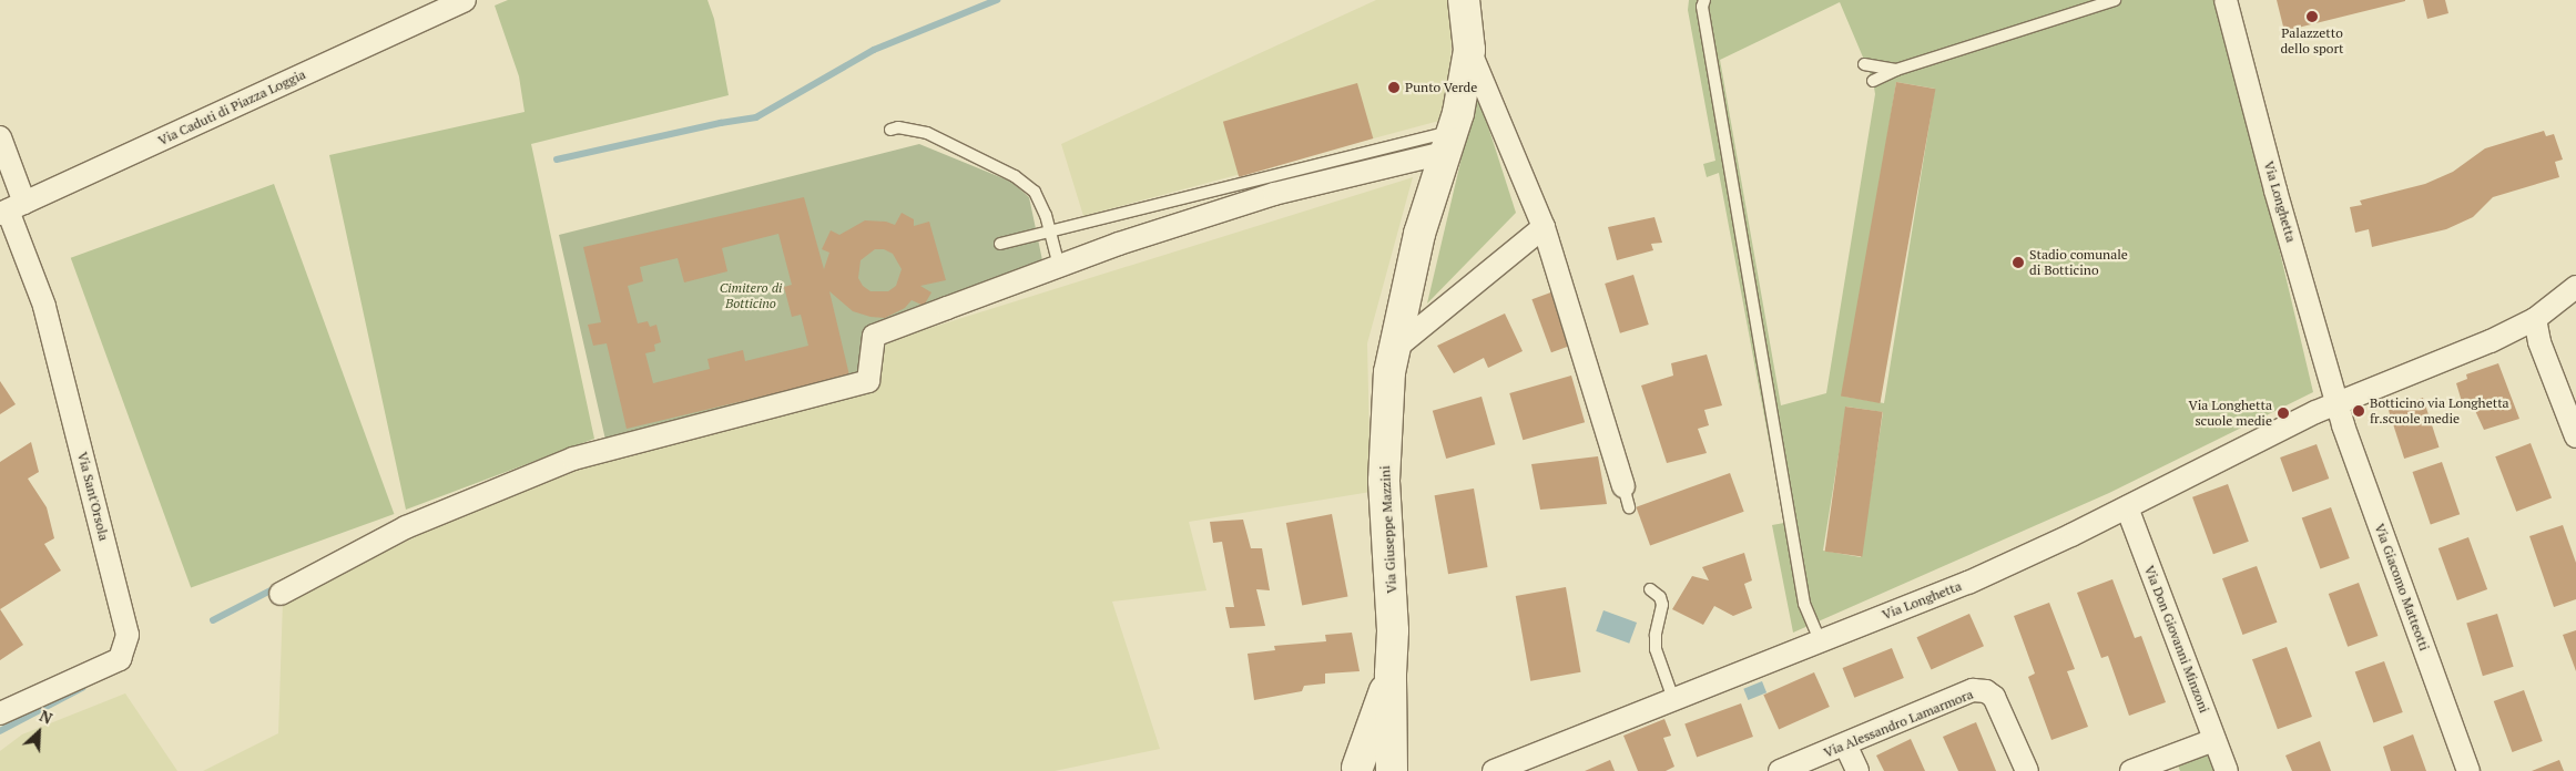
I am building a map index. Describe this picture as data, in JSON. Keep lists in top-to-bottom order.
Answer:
{
  "streets": {
    "street": [
      "Via Caduti di Piazza Loggia",
      "Via Longhetta",
      "Via Sant'Orsola",
      "Via Giuseppe Mazzini",
      "Via Giacomo Matteotti",
      "Via Don Giovanni Minzoni",
      "Via Alessandro Lamarmora"
    ]
  },
  "crossings": [
    ["Via Caduti di Piazza Loggia", "Via Sant'Orsola"],
    ["Via Longhetta", "Via Giacomo Matteotti"],
    ["Via Longhetta", "Via Don Giovanni Minzoni"]
  ],
  "parks": ["Cimitero di Botticino"],
  "places": [
    "Palazzetto dello sport",
    "Punto Verde",
    "Stadio comunale di Botticino",
    "Botticino via Longhetta fr.scuole medie",
    "Via Longhetta scuole medie"
  ],
  "north": "top right"
}
